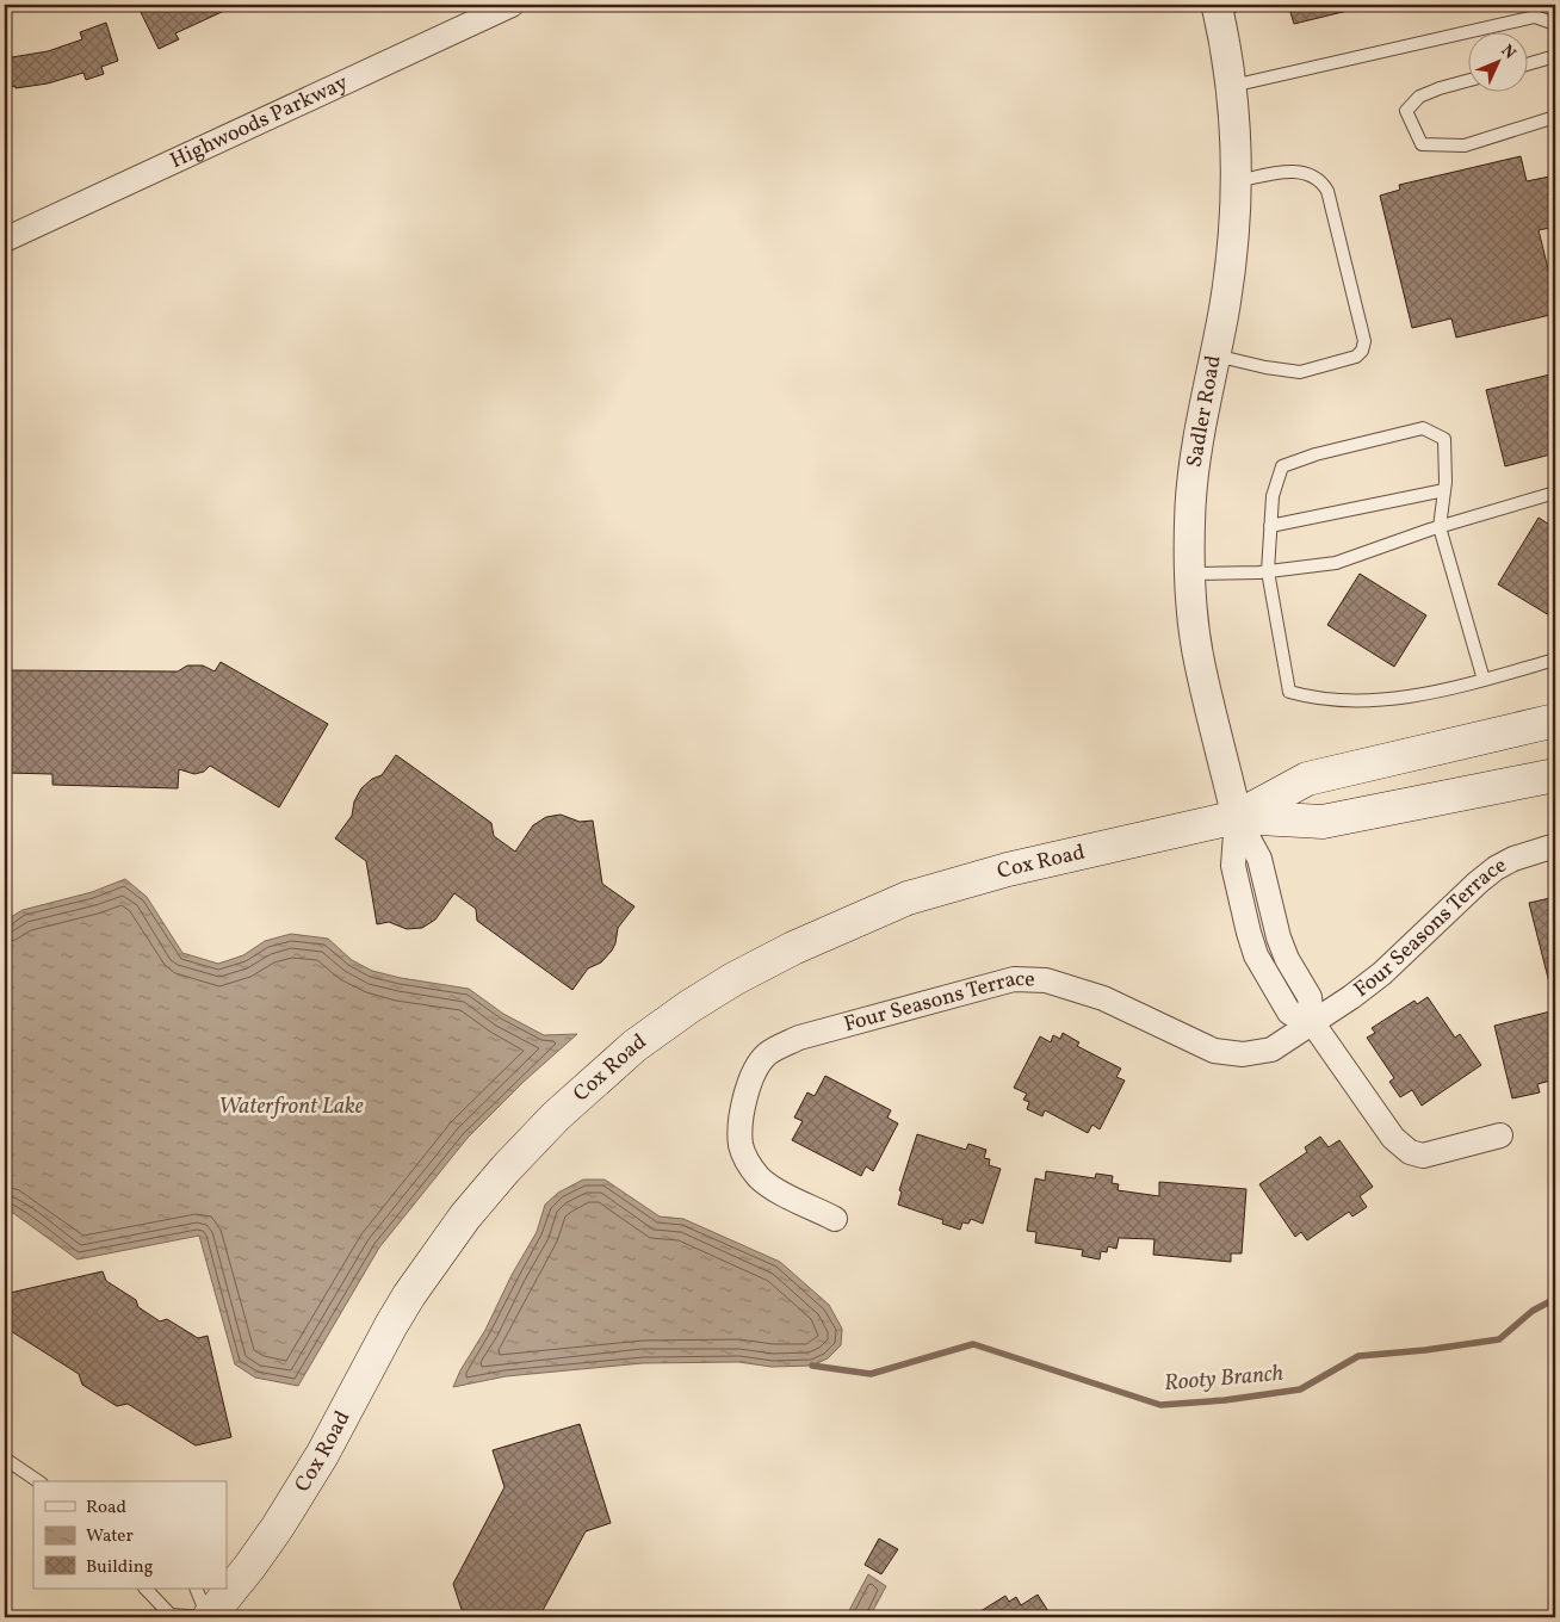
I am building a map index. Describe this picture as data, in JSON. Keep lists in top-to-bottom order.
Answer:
{
  "streets": {
    "main road": ["Cox Road"],
    "street": ["Highwoods Parkway", "Sadler Road", "Four Seasons Terrace"]
  },
  "crossings": [
    ["Sadler Road", "Cox Road"]
  ],
  "water": ["Waterfront Lake", "Rooty Branch"],
  "legend": ["Road", "Water", "Building"],
  "north": "top right"
}
